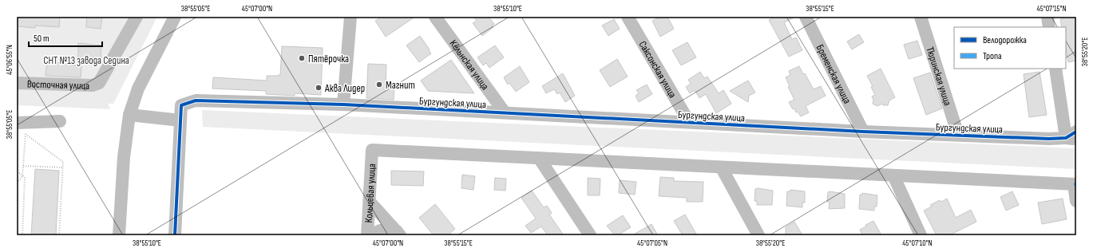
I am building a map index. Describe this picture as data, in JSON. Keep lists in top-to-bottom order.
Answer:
{
  "streets": {
    "street": [
      "Кёльнская улица",
      "Саксонская улица",
      "Бременская улица",
      "Тюринская улица",
      "Восточная улица",
      "Бургундская улица",
      "Кольцевая улица"
    ]
  },
  "crossings": [
    ["Кёльнская улица", "Бургундская улица"],
    ["Саксонская улица", "Бургундская улица"],
    ["Бременская улица", "Бургундская улица"],
    ["Тюринская улица", "Бургундская улица"]
  ],
  "parks": ["СНТ №13 завода Седина"],
  "places": ["Пятёрочка", "Магнит", "Аква Лидер"],
  "legend": ["Велодорожка", "Тропа"],
  "scale_bar": "50 m",
  "coordinates": [
    "38°55'05\"E",
    "45°07'00\"N",
    "38°55'10\"E",
    "38°55'15\"E",
    "45°07'15\"N",
    "38°55'20\"E",
    "45°06'55\"N",
    "45°07'05\"N",
    "45°07'10\"N"
  ]
}
